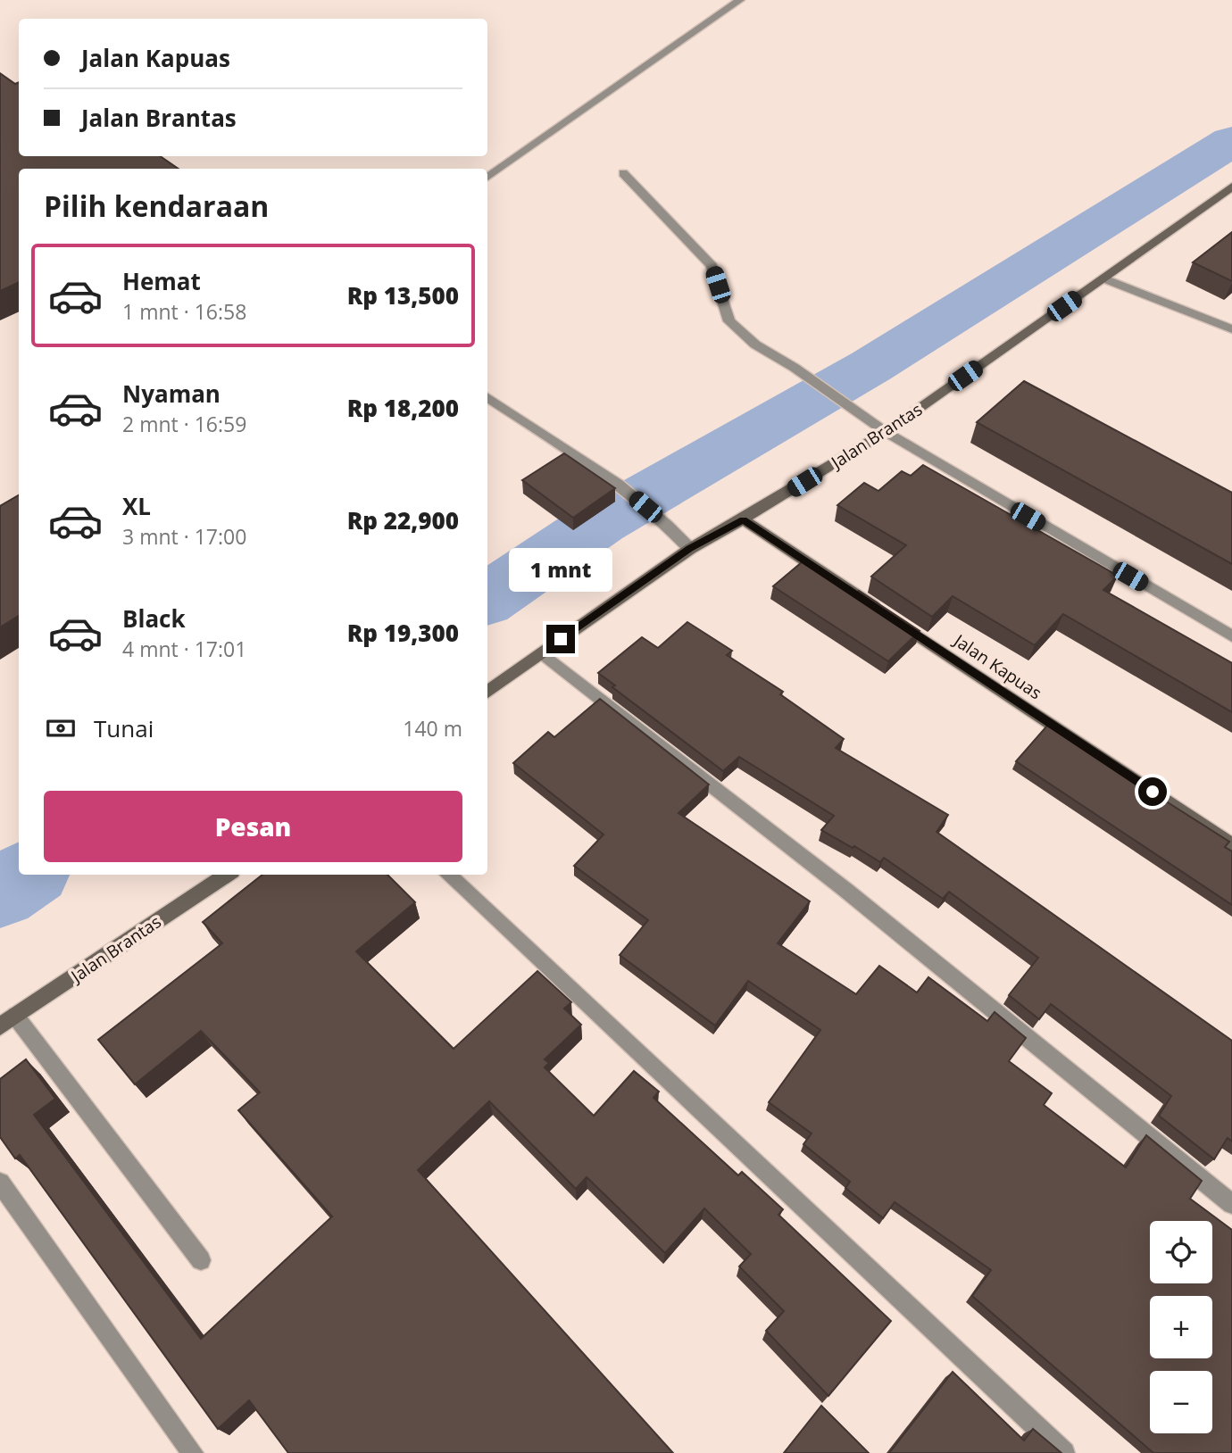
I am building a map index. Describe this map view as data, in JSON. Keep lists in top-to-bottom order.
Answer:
{
  "streets": {
    "main road": ["Jalan Brantas", "Jalan Kapuas"]
  },
  "crossings": [
    ["Jalan Brantas", "Jalan Kapuas"]
  ],
  "page": {
    "banner": ["Jalan Kapuas", "Jalan Brantas"],
    "heading": "Pilih kendaraan",
    "list": [
      {
        "name": "Hemat",
        "note": "1 mnt · 16:58",
        "value": "Rp 13,500"
      },
      {
        "name": "Nyaman",
        "note": "2 mnt · 16:59",
        "value": "Rp 18,200"
      },
      {
        "name": "XL",
        "note": "3 mnt · 17:00",
        "value": "Rp 22,900"
      },
      {
        "name": "Black",
        "note": "4 mnt · 17:01",
        "value": "Rp 19,300"
      }
    ],
    "bubble": "1 mnt",
    "pay": ["Tunai", "140 m"],
    "buttons": "Pesan",
    "map_buttons": ["+", "−"]
  }
}
